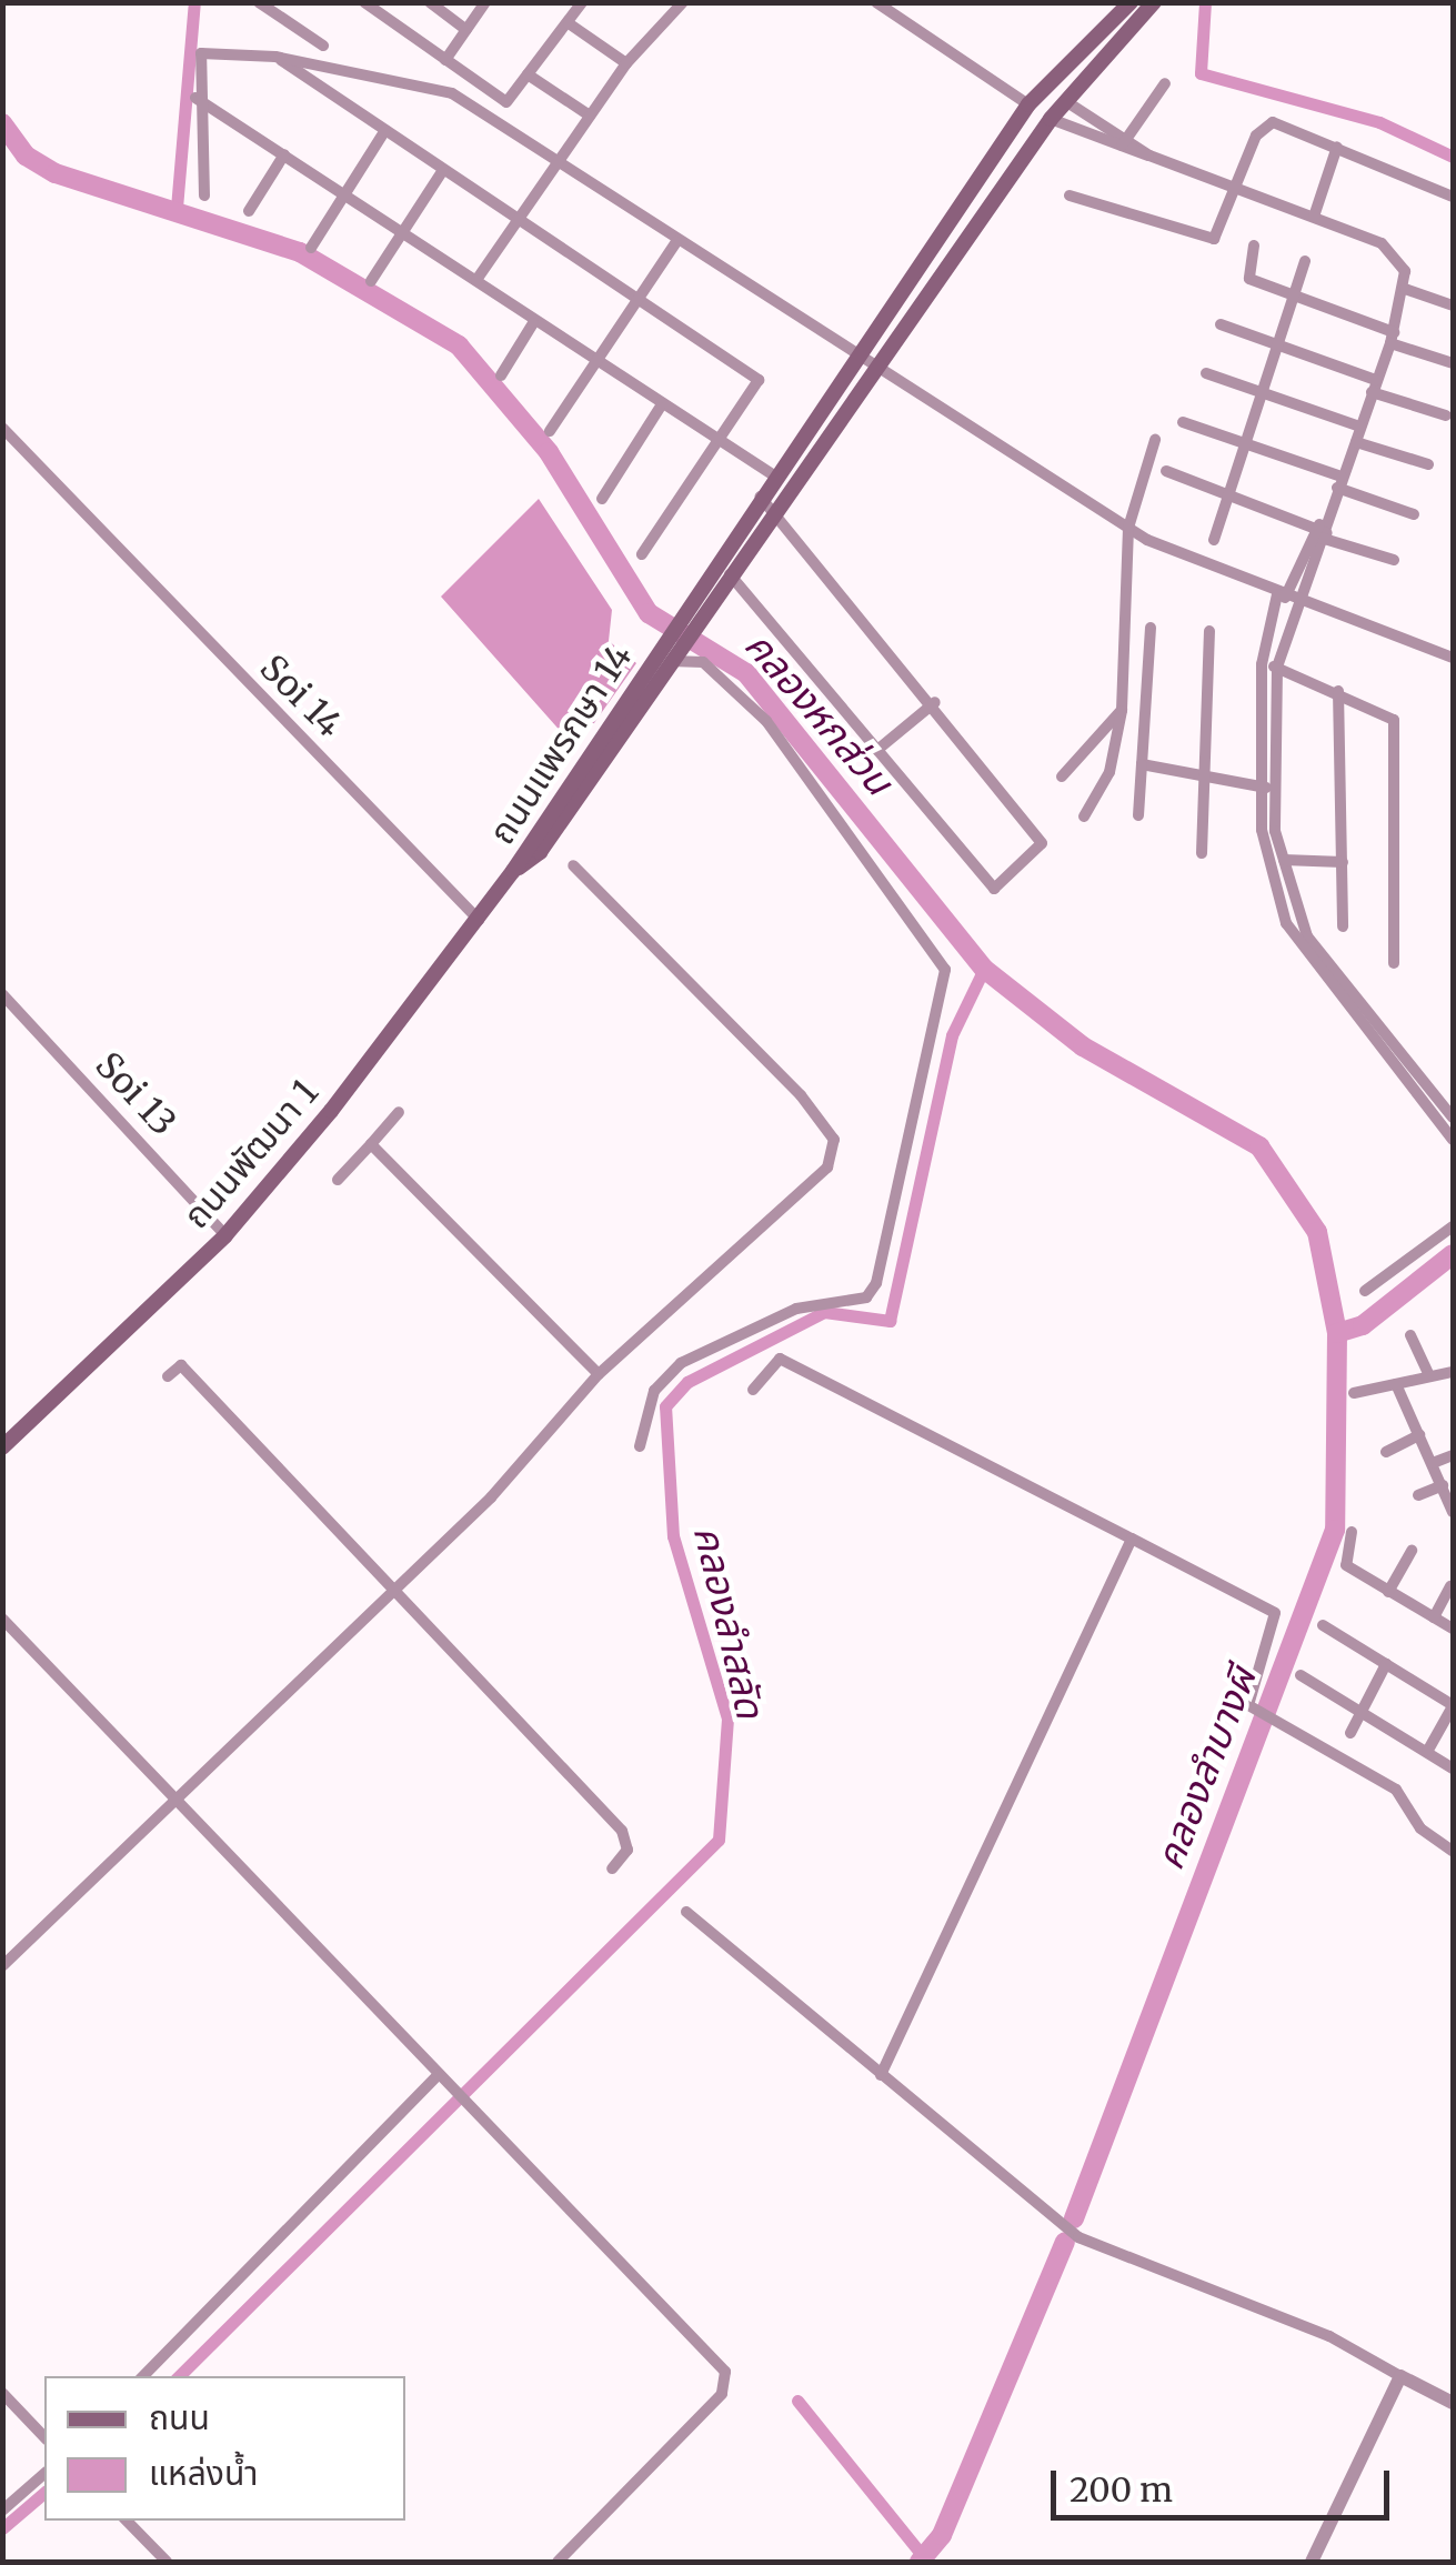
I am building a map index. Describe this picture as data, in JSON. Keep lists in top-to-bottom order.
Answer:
{
  "streets": {
    "main road": ["ถนนแพรกษา 14", "ถนนพัฒนา 1"],
    "street": ["Soi 14", "Soi 13"]
  },
  "crossings": [
    ["Soi 14", "ถนนพัฒนา 1"],
    ["ถนนแพรกษา 14", "ถนนพัฒนา 1"],
    ["Soi 13", "ถนนพัฒนา 1"]
  ],
  "water": ["คลองหกส่วน", "คลองลำสลัด", "คลองลำบางผี"],
  "legend": ["ถนน", "แหล่งน้ำ"],
  "scale_bar": "200 m"
}
